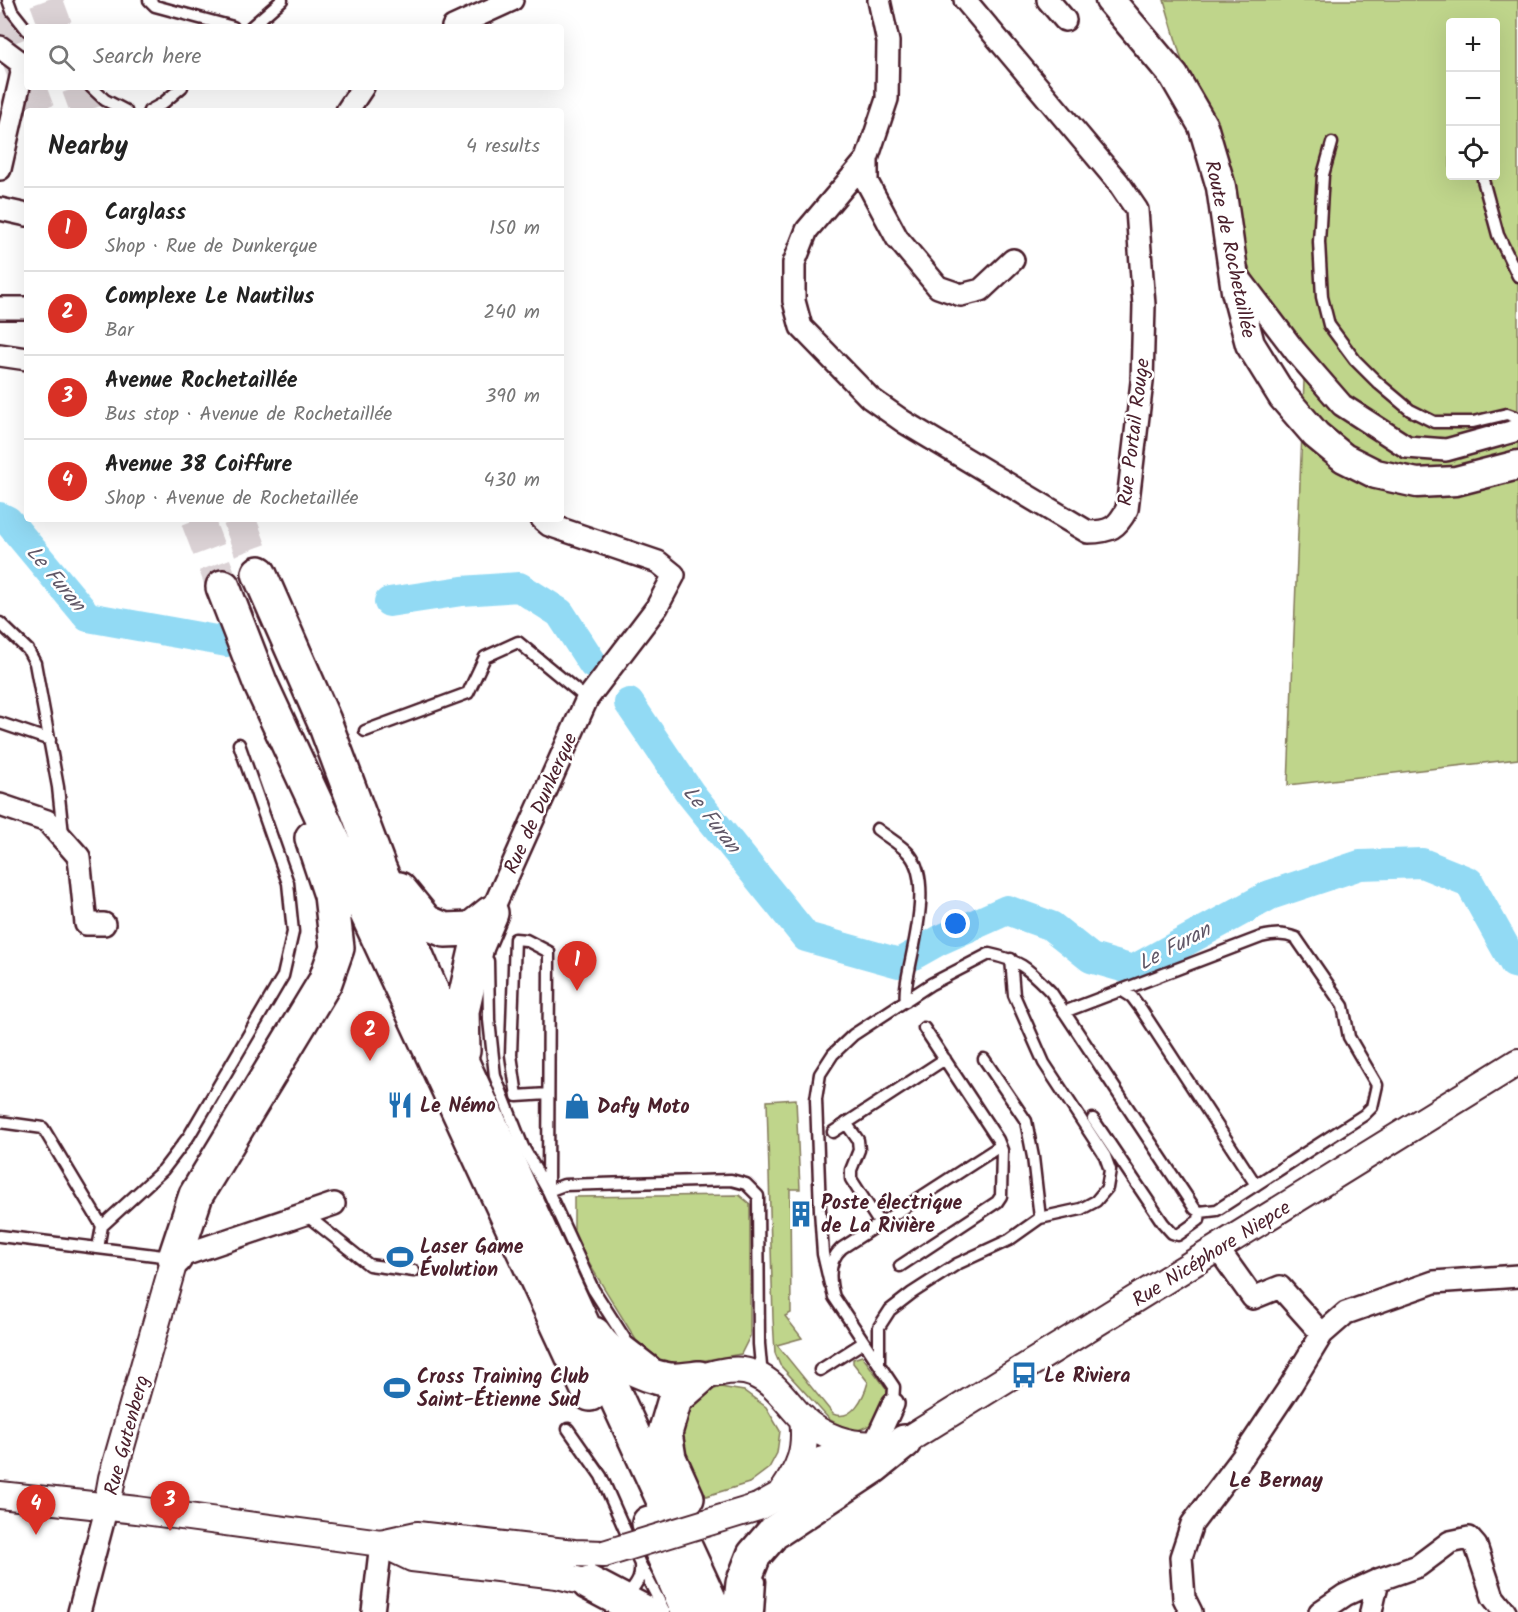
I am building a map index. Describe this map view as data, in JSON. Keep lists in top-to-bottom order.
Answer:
{
  "streets": {
    "main road": ["Route de Rochetaillée"],
    "street": [
      "Rue Portail Rouge",
      "Rue de Dunkerque",
      "Rue Nicéphore Niepce",
      "Rue Gutenberg"
    ]
  },
  "districts": ["Le Bernay"],
  "water": ["Le Furan"],
  "places": {
    "restaurant": ["Le Némo"],
    "shop": ["Dafy Moto"],
    "building": ["Poste électrique de La Rivière"],
    "sports": ["Laser Game Évolution", "Cross Training Club Saint-Étienne Sud"],
    "bus stop": ["Le Riviera"]
  },
  "page": {
    "map_buttons": ["+", "−"],
    "search": "Search here",
    "heading": ["Nearby", "4 results"],
    "list": [
      {
        "mark": "1",
        "name": "Carglass",
        "note": "Shop · Rue de Dunkerque",
        "value": "150 m"
      },
      {
        "mark": "2",
        "name": "Complexe Le Nautilus",
        "note": "Bar",
        "value": "240 m"
      },
      {
        "mark": "3",
        "name": "Avenue Rochetaillée",
        "note": "Bus stop · Avenue de Rochetaillée",
        "value": "390 m"
      },
      {
        "mark": "4",
        "name": "Avenue 38 Coiffure",
        "note": "Shop · Avenue de Rochetaillée",
        "value": "430 m"
      }
    ],
    "pins": [
      "1",
      "2",
      "3",
      "4"
    ]
  }
}
